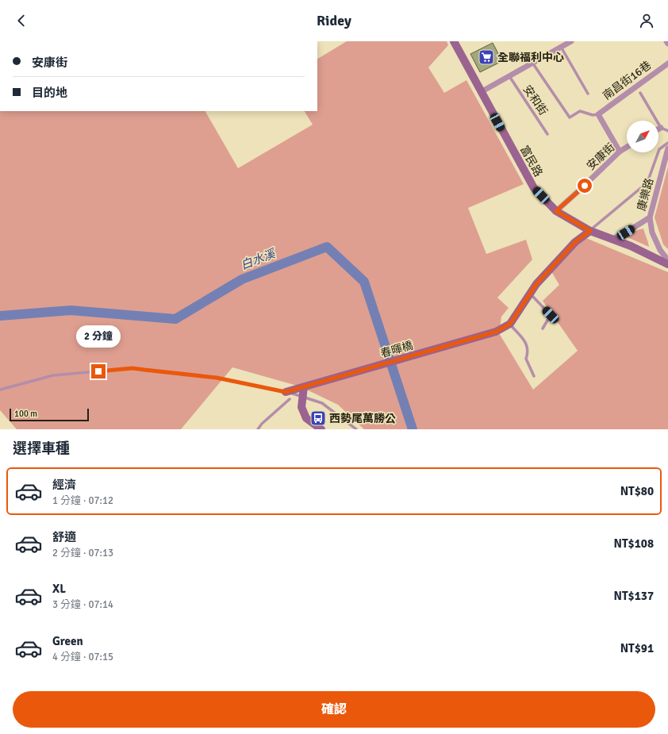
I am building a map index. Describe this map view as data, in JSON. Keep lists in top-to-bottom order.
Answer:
{
  "streets": {
    "street": [
      "南昌街16巷",
      "安康街",
      "富民路",
      "康樂路",
      "春暉橋"
    ],
    "lane": ["安和街"]
  },
  "crossings": [
    ["安康街", "富民路"]
  ],
  "water": ["白水溪"],
  "places": {
    "supermarket": ["全聯福利中心"],
    "bus stop": ["西勢尾萬勝公"]
  },
  "scale_bar": "100 m",
  "north": "top right",
  "page": {
    "header": "Ridey",
    "banner": ["安康街", "目的地"],
    "bubble": "2 分鐘",
    "scale": "100 m",
    "heading": "選擇車種",
    "list": [
      {
        "name": "經濟",
        "note": "1 分鐘 · 07:12",
        "value": "NT$80"
      },
      {
        "name": "舒適",
        "note": "2 分鐘 · 07:13",
        "value": "NT$108"
      },
      {
        "name": "XL",
        "note": "3 分鐘 · 07:14",
        "value": "NT$137"
      },
      {
        "name": "Green",
        "note": "4 分鐘 · 07:15",
        "value": "NT$91"
      }
    ],
    "buttons": "確認"
  }
}
